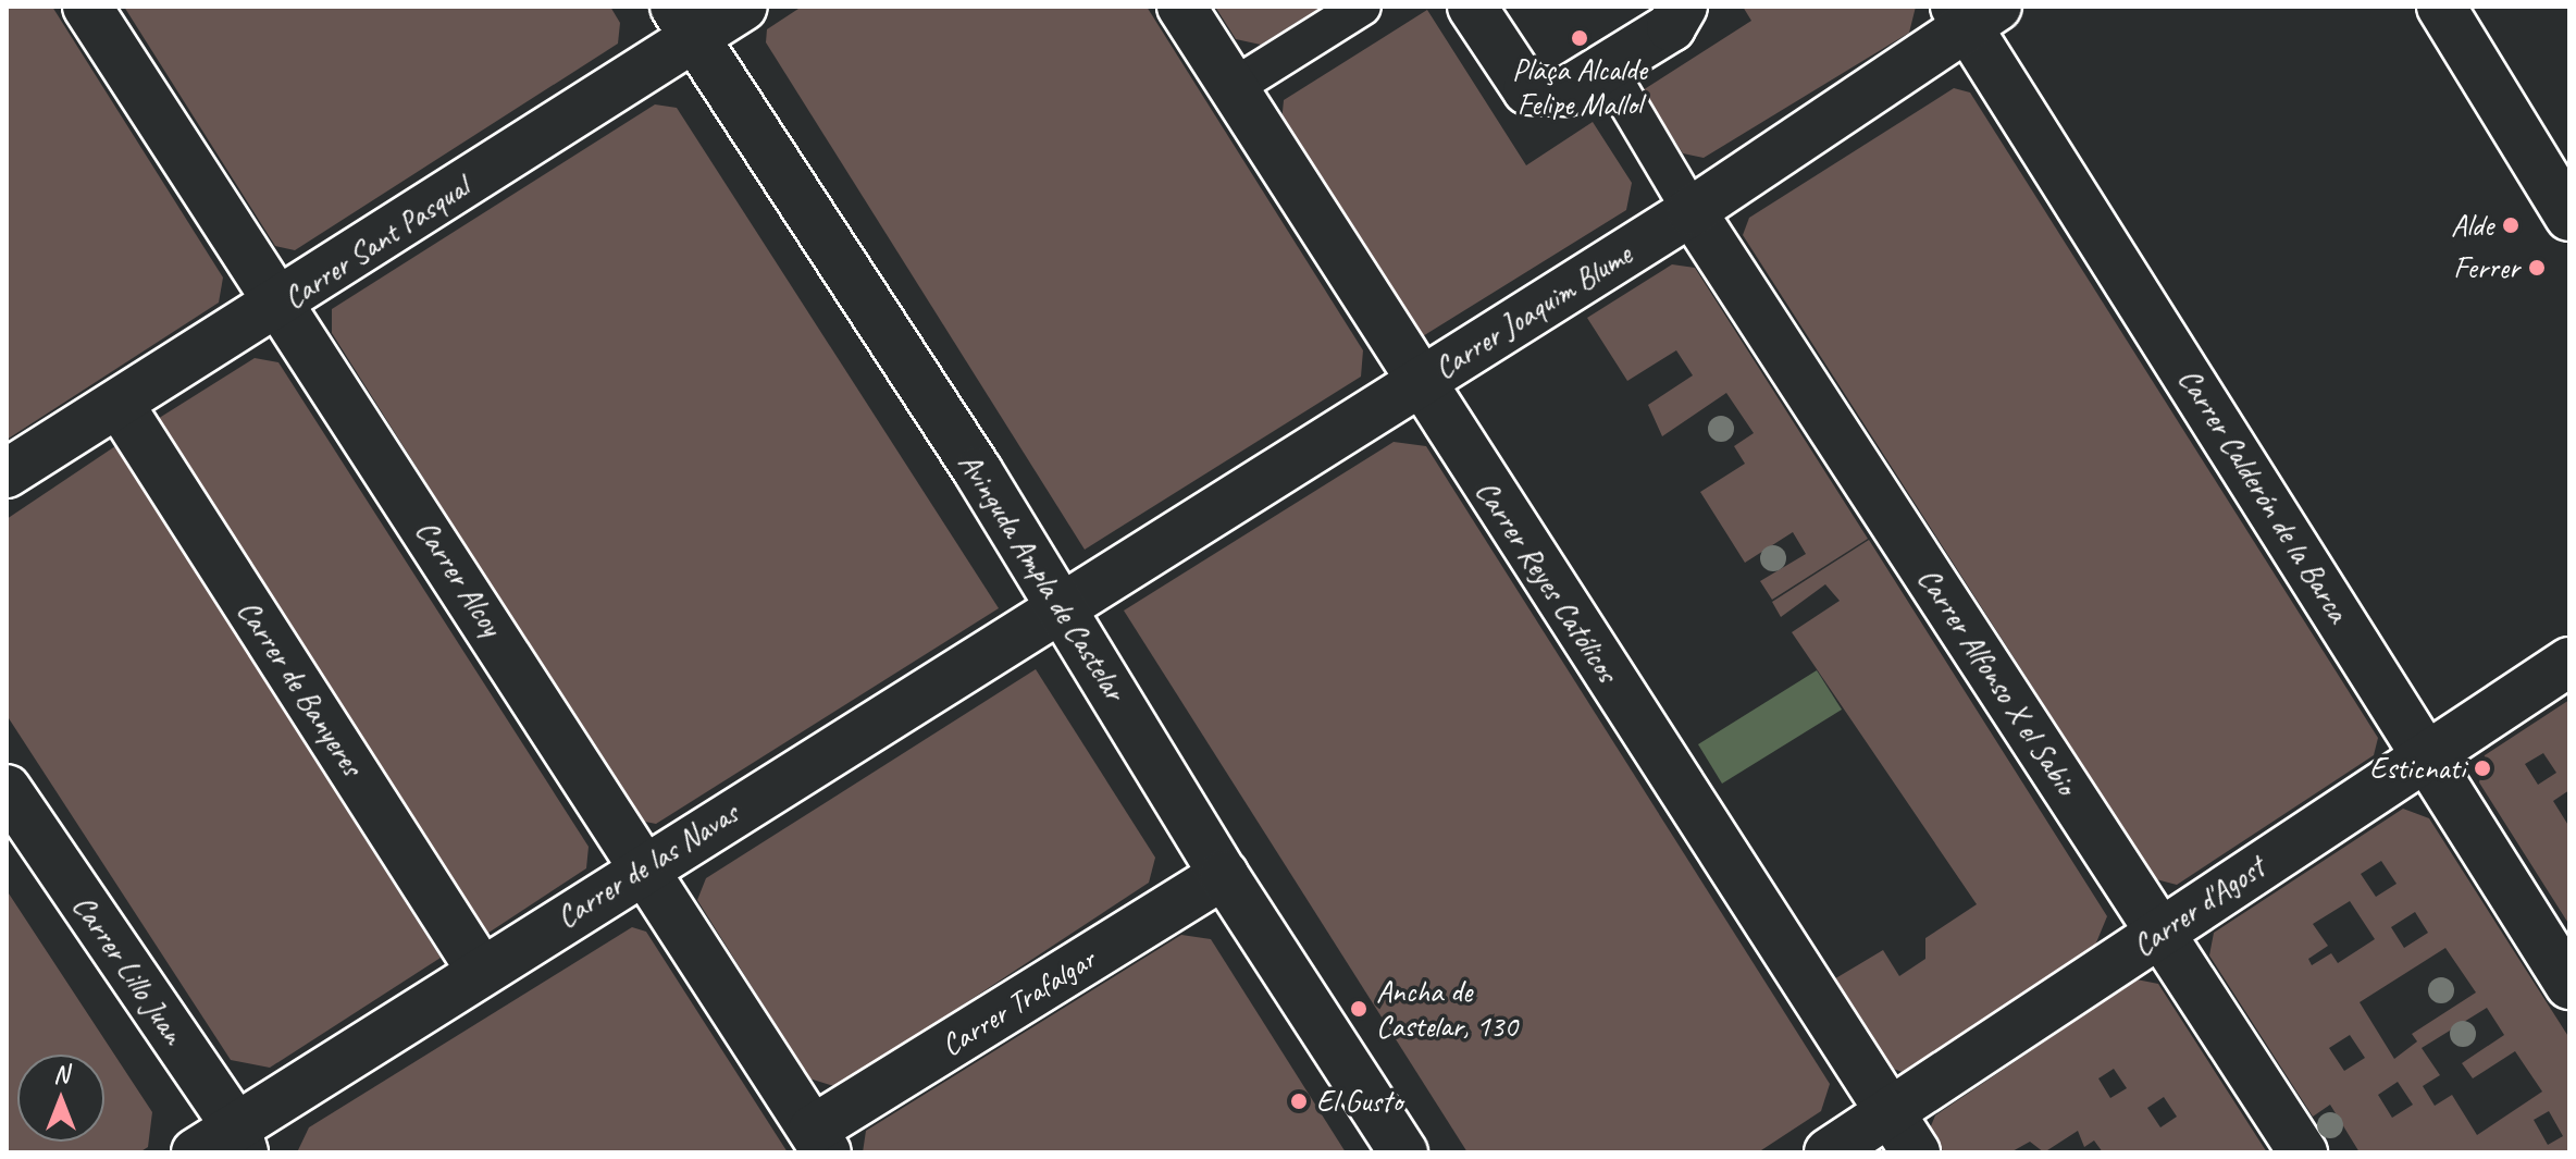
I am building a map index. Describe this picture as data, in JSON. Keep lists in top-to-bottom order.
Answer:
{
  "streets": {
    "street": [
      "Carrer Sant Pasqual",
      "Carrer Joaquim Blume",
      "Carrer Calderón de la Barca",
      "Avinguda Ampla de Castelar",
      "Carrer Alcoy",
      "Carrer Reyes Católicos",
      "Carrer Alfonso X el Sabio",
      "Carrer de Banyeres",
      "Carrer de las Navas",
      "Carrer d'Agost",
      "Carrer Lillo Juan",
      "Carrer Trafalgar"
    ]
  },
  "crossings": [
    ["Carrer Sant Pasqual", "Avinguda Ampla de Castelar"],
    ["Carrer Sant Pasqual", "Carrer Alcoy"],
    ["Carrer Sant Pasqual", "Carrer de Banyeres"],
    ["Carrer Joaquim Blume", "Carrer Calderón de la Barca"],
    ["Carrer Joaquim Blume", "Avinguda Ampla de Castelar"],
    ["Carrer Joaquim Blume", "Carrer Reyes Católicos"],
    ["Carrer Joaquim Blume", "Carrer Alfonso X el Sabio"],
    ["Carrer Joaquim Blume", "Carrer de las Navas"],
    ["Carrer Calderón de la Barca", "Carrer d'Agost"],
    ["Avinguda Ampla de Castelar", "Carrer de las Navas"],
    ["Avinguda Ampla de Castelar", "Carrer Trafalgar"],
    ["Carrer Alcoy", "Carrer de las Navas"],
    ["Carrer Alcoy", "Carrer Trafalgar"],
    ["Carrer Reyes Católicos", "Carrer d'Agost"],
    ["Carrer Alfonso X el Sabio", "Carrer d'Agost"],
    ["Carrer de Banyeres", "Carrer de las Navas"],
    ["Carrer de las Navas", "Carrer Lillo Juan"]
  ],
  "places": [
    "Plaça Alcalde Felipe Mallol",
    "Alde",
    "Ferrer",
    "Esticnati",
    "Ancha de Castelar, 130",
    "El Gusto"
  ],
  "north": "top"
}
